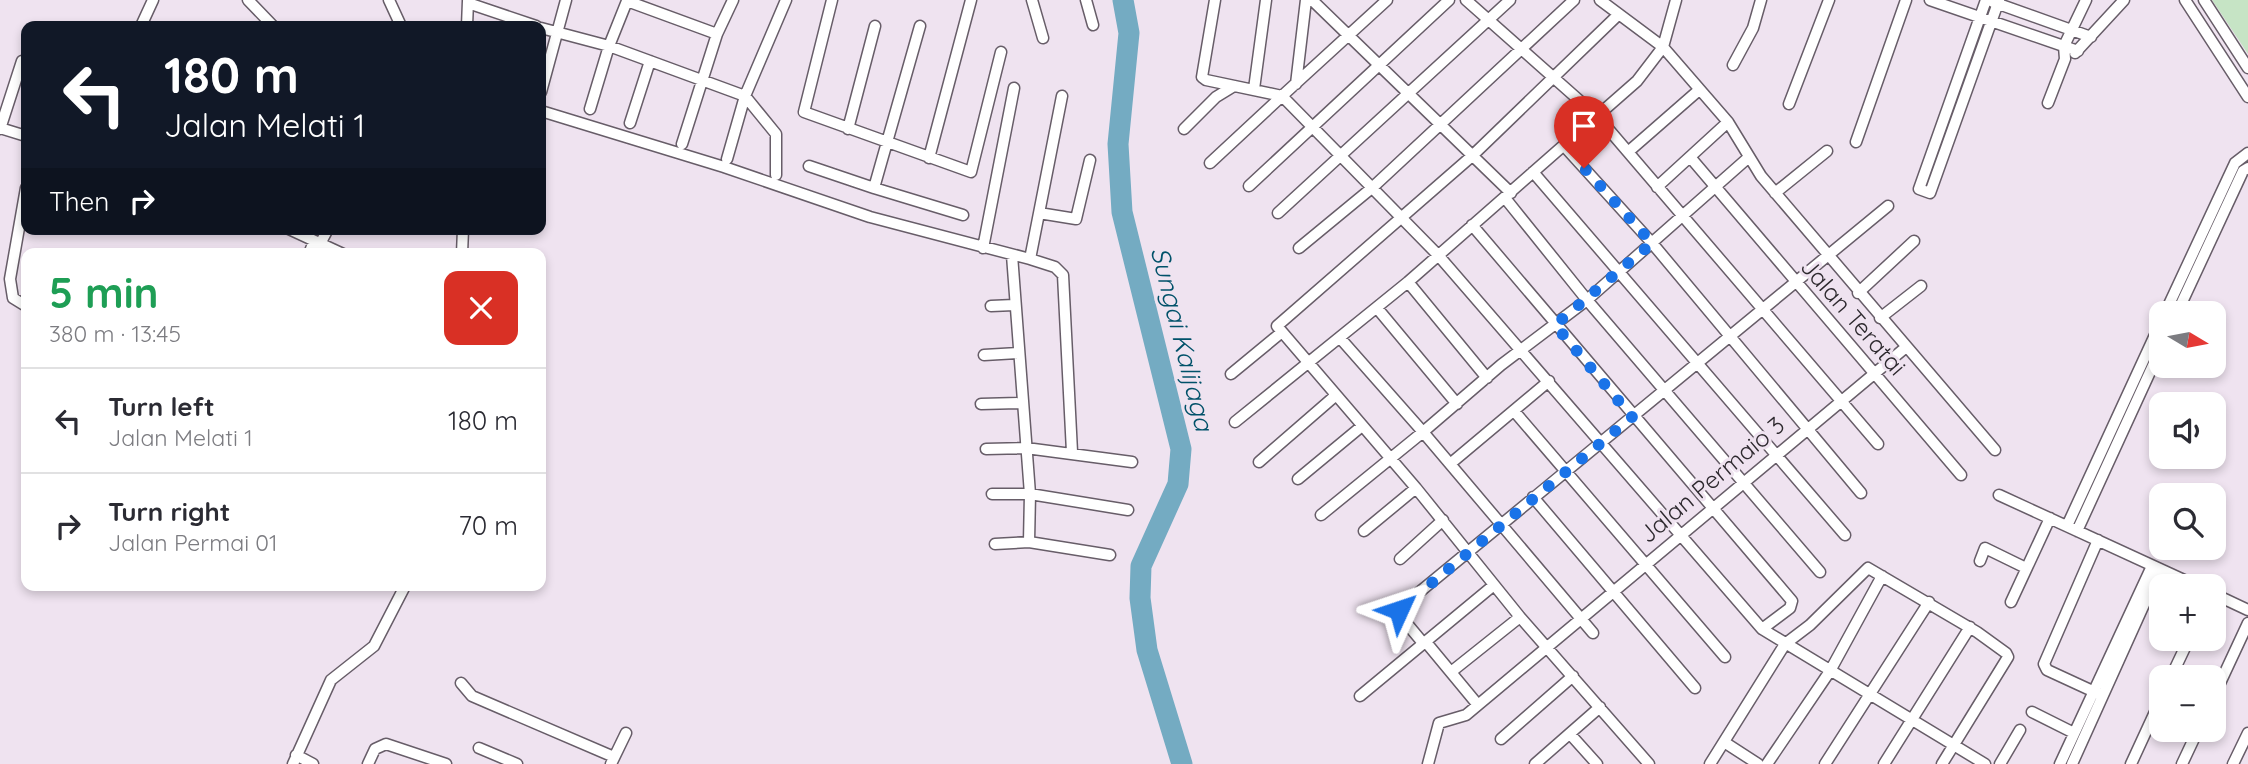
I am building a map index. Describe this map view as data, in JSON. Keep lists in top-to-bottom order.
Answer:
{
  "streets": {
    "street": ["Jalan Teratai", "Jalan Permaio 3"]
  },
  "crossings": [
    ["Jalan Teratai", "Jalan Permaio 3"]
  ],
  "water": ["Sungai Kalijaga"],
  "north": "right",
  "page": {
    "turn": ["180 m", "Jalan Melati 1"],
    "then": "Then",
    "heading": ["5 min", "380 m · 13:45"],
    "map_buttons": ["+", "−"],
    "list": [
      {
        "name": "Turn left",
        "note": "Jalan Melati 1",
        "value": "180 m"
      },
      {
        "name": "Turn right",
        "note": "Jalan Permai 01",
        "value": "70 m"
      }
    ]
  }
}
